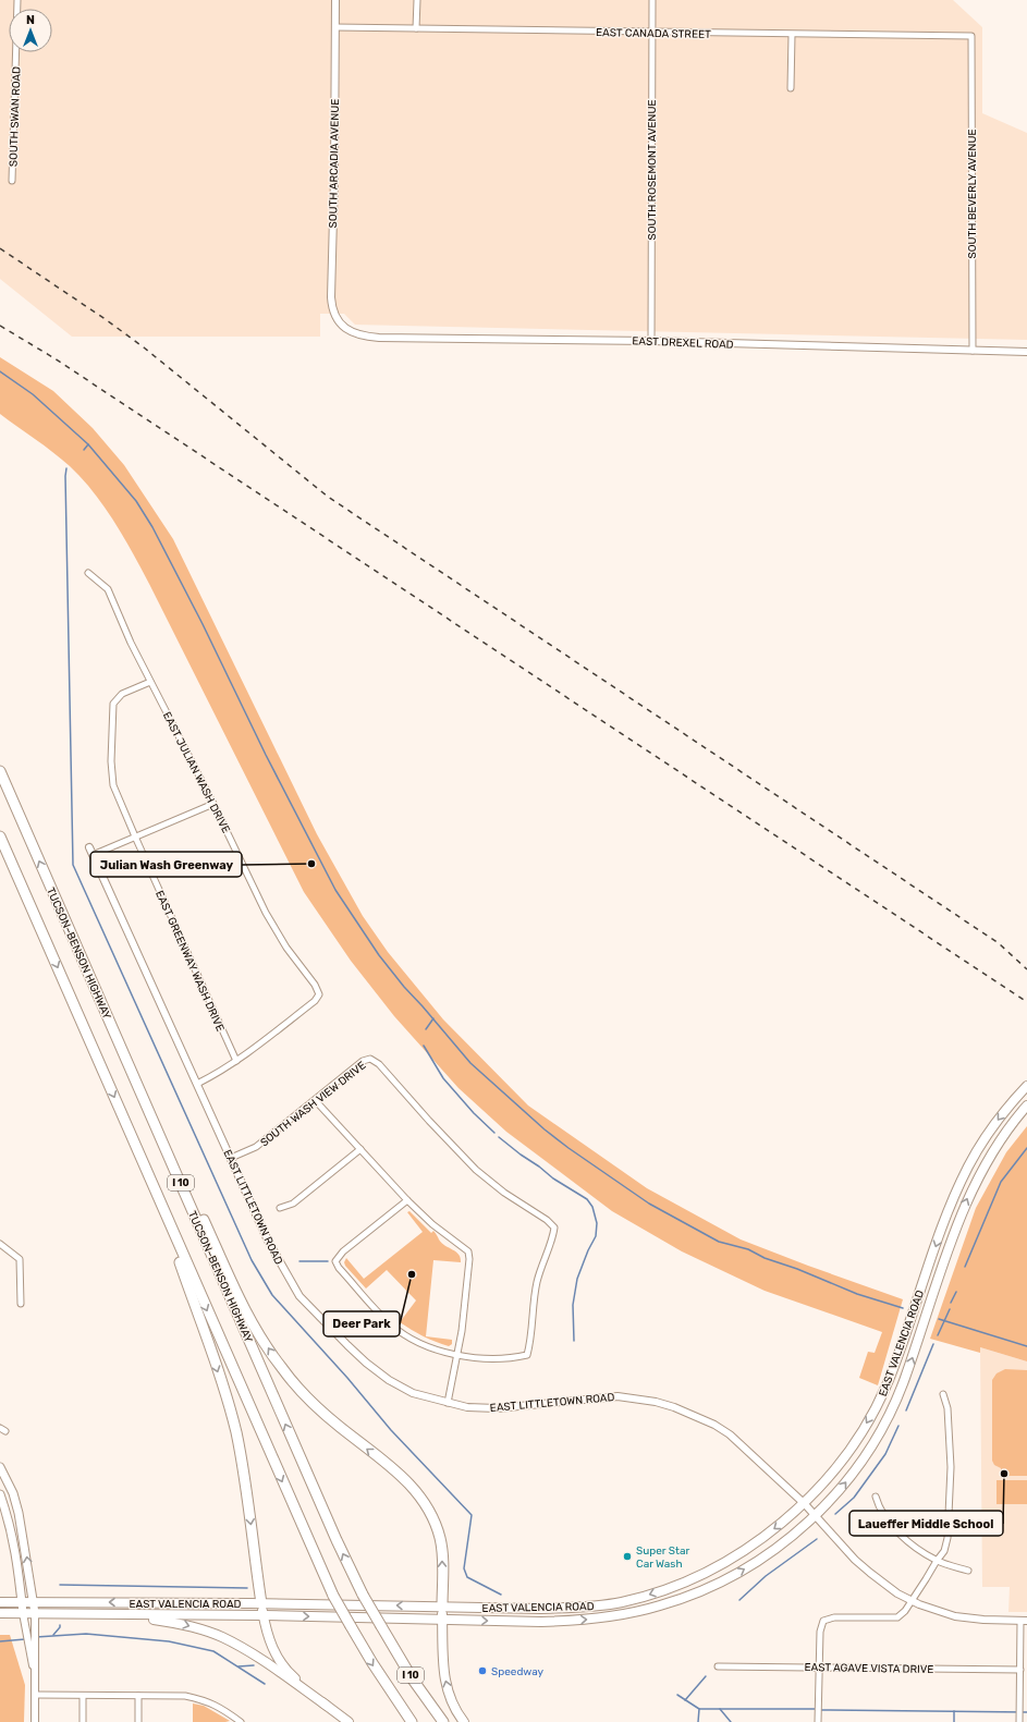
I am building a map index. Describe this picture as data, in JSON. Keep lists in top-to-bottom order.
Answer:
{
  "streets": {
    "highway": ["TUCSON–BENSON HIGHWAY", "I 10"],
    "main road": ["EAST VALENCIA ROAD"],
    "street": [
      "EAST CANADA STREET",
      "SOUTH SWAN ROAD",
      "SOUTH ARCADIA AVENUE",
      "SOUTH ROSEMONT AVENUE",
      "SOUTH BEVERLY AVENUE",
      "EAST DREXEL ROAD",
      "EAST JULIAN WASH DRIVE",
      "EAST GREENWAY WASH DRIVE",
      "SOUTH WASH VIEW DRIVE",
      "EAST LITTLETOWN ROAD",
      "EAST AGAVE VISTA DRIVE"
    ]
  },
  "crossings": [
    ["EAST CANADA STREET", "SOUTH ARCADIA AVENUE"],
    ["EAST CANADA STREET", "SOUTH ROSEMONT AVENUE"],
    ["EAST CANADA STREET", "SOUTH BEVERLY AVENUE"],
    ["SOUTH ARCADIA AVENUE", "EAST DREXEL ROAD"],
    ["SOUTH ROSEMONT AVENUE", "EAST DREXEL ROAD"],
    ["SOUTH BEVERLY AVENUE", "EAST DREXEL ROAD"],
    ["EAST JULIAN WASH DRIVE", "EAST GREENWAY WASH DRIVE"],
    ["SOUTH WASH VIEW DRIVE", "EAST LITTLETOWN ROAD"],
    ["EAST LITTLETOWN ROAD", "EAST VALENCIA ROAD"]
  ],
  "places": [
    "Julian Wash Greenway",
    "Deer Park",
    "Laueffer Middle School",
    "Super Star Car Wash",
    "Speedway"
  ],
  "north": "top"
}
